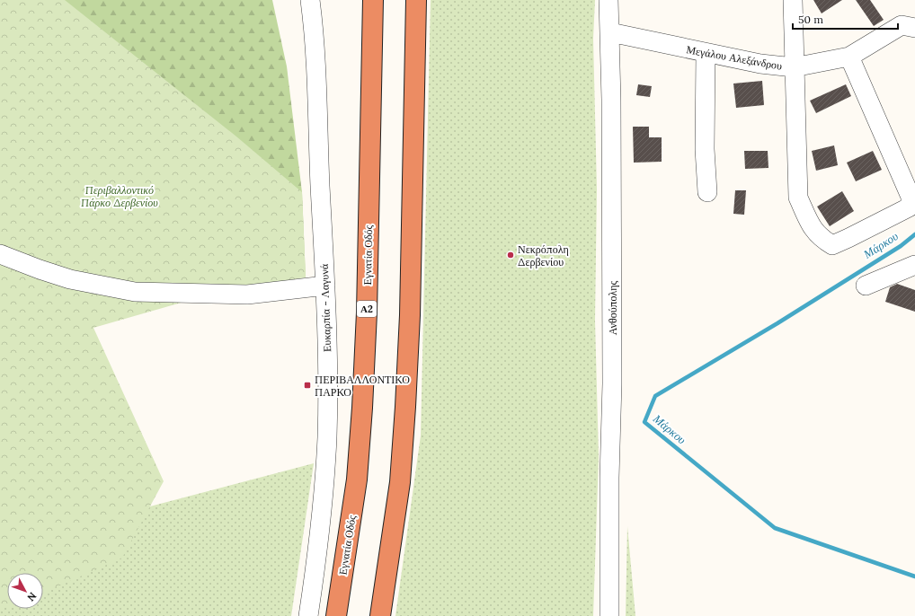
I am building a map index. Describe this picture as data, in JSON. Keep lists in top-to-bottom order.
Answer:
{
  "streets": {
    "highway": ["Εγνατία Οδός", "Α2"],
    "street": ["Μεγάλου Αλεξάνδρου", "Ευκαρπία - Λαγυνά", "Ανθούπολης"]
  },
  "crossings": [
    ["Μεγάλου Αλεξάνδρου", "Ανθούπολης"]
  ],
  "water": ["Μάρκου"],
  "parks": ["Περιβαλλοντικό Πάρκο Δερβενίου"],
  "places": {
    "other": ["Νεκρόπολη Δερβενίου"],
    "transit": ["ΠΕΡΙΒΑΛΛΟΝΤΙΚΟ ΠΑΡΚΟ"]
  },
  "scale_bar": "50 m",
  "north": "bottom right"
}
